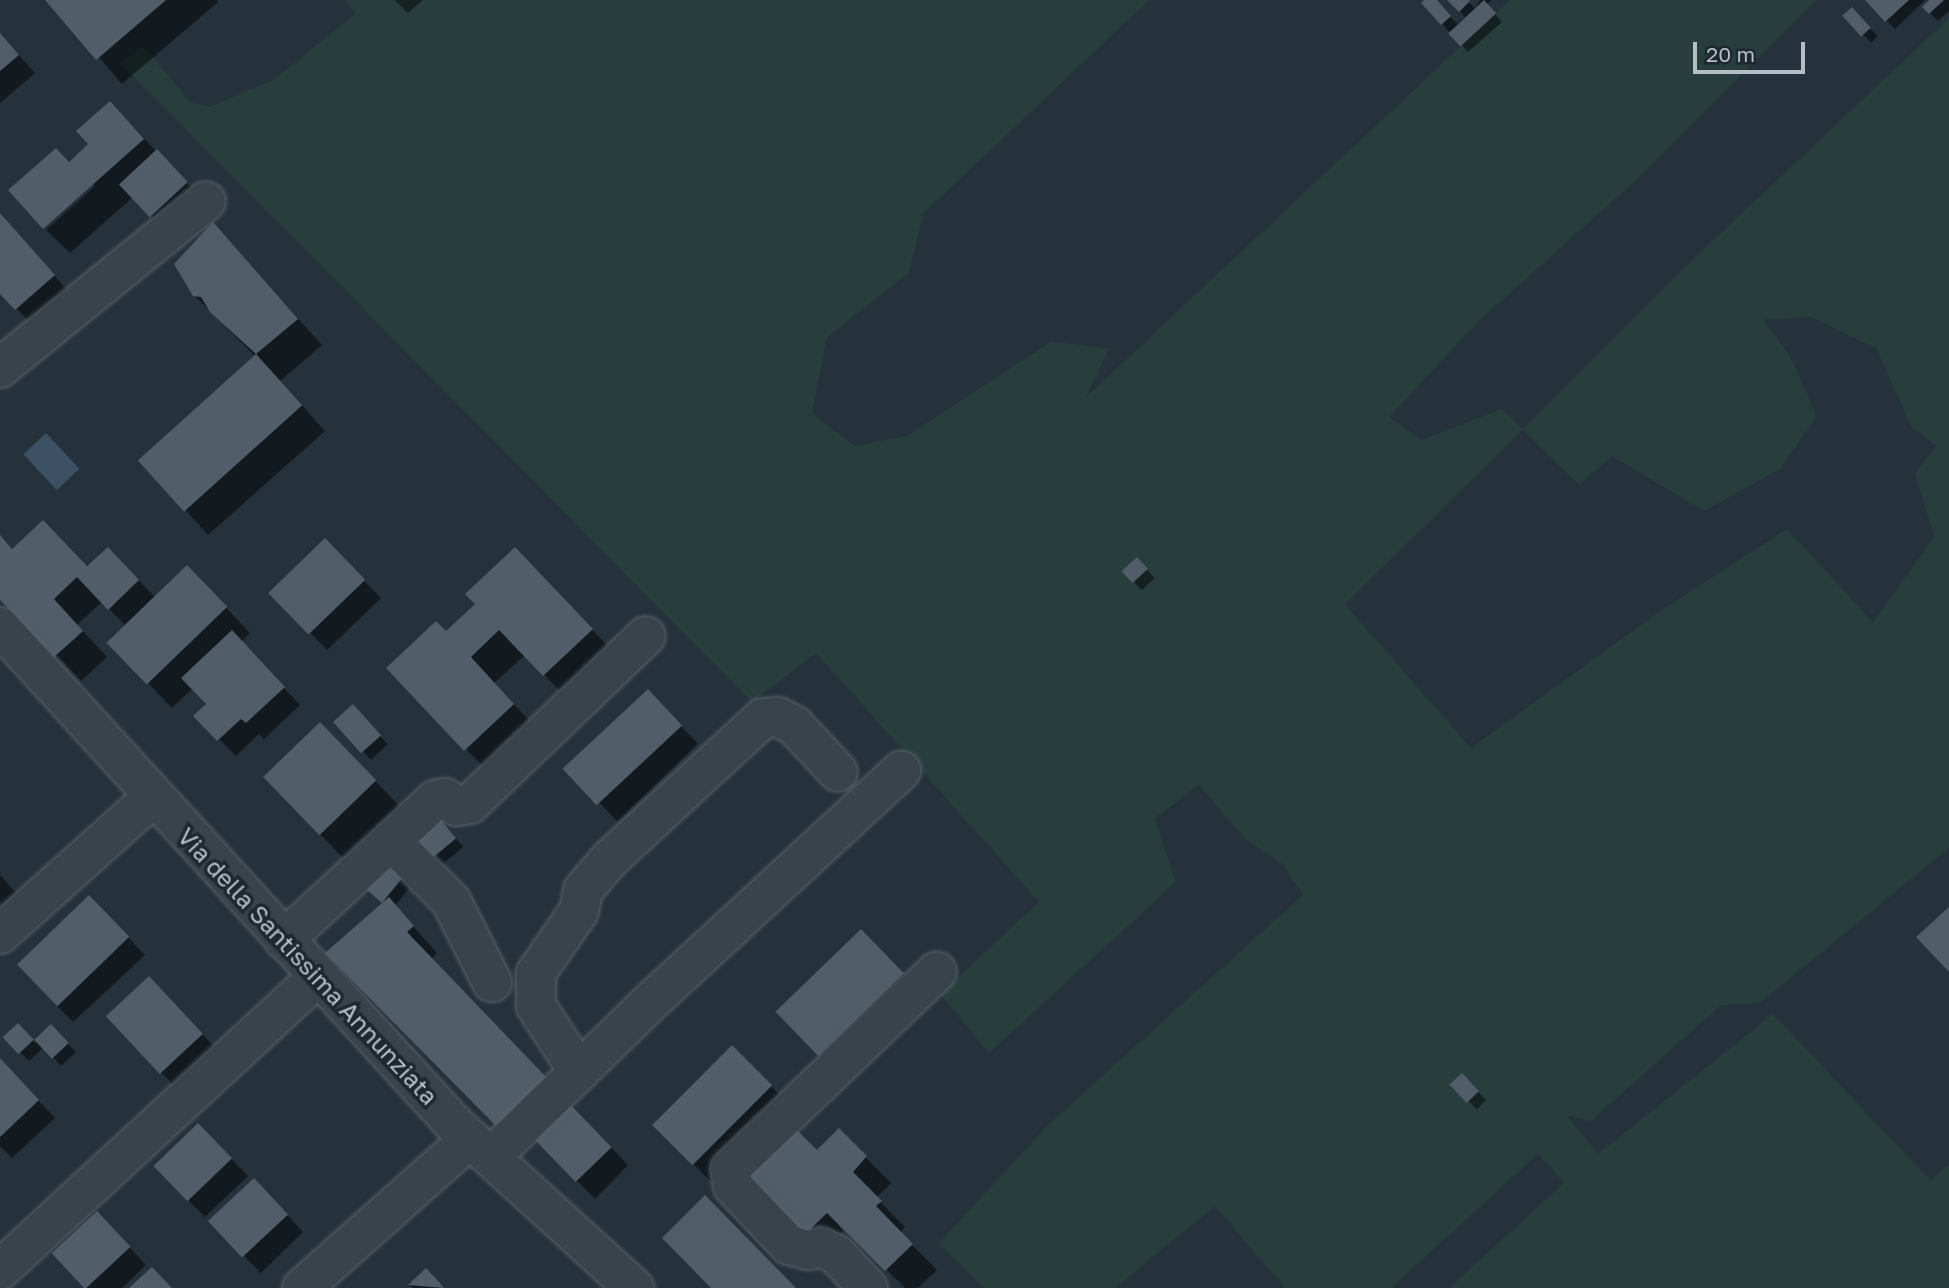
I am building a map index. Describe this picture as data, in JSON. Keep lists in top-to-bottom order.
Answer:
{
  "streets": {
    "street": ["Via della Santissima Annunziata"]
  },
  "scale_bar": "20 m"
}
